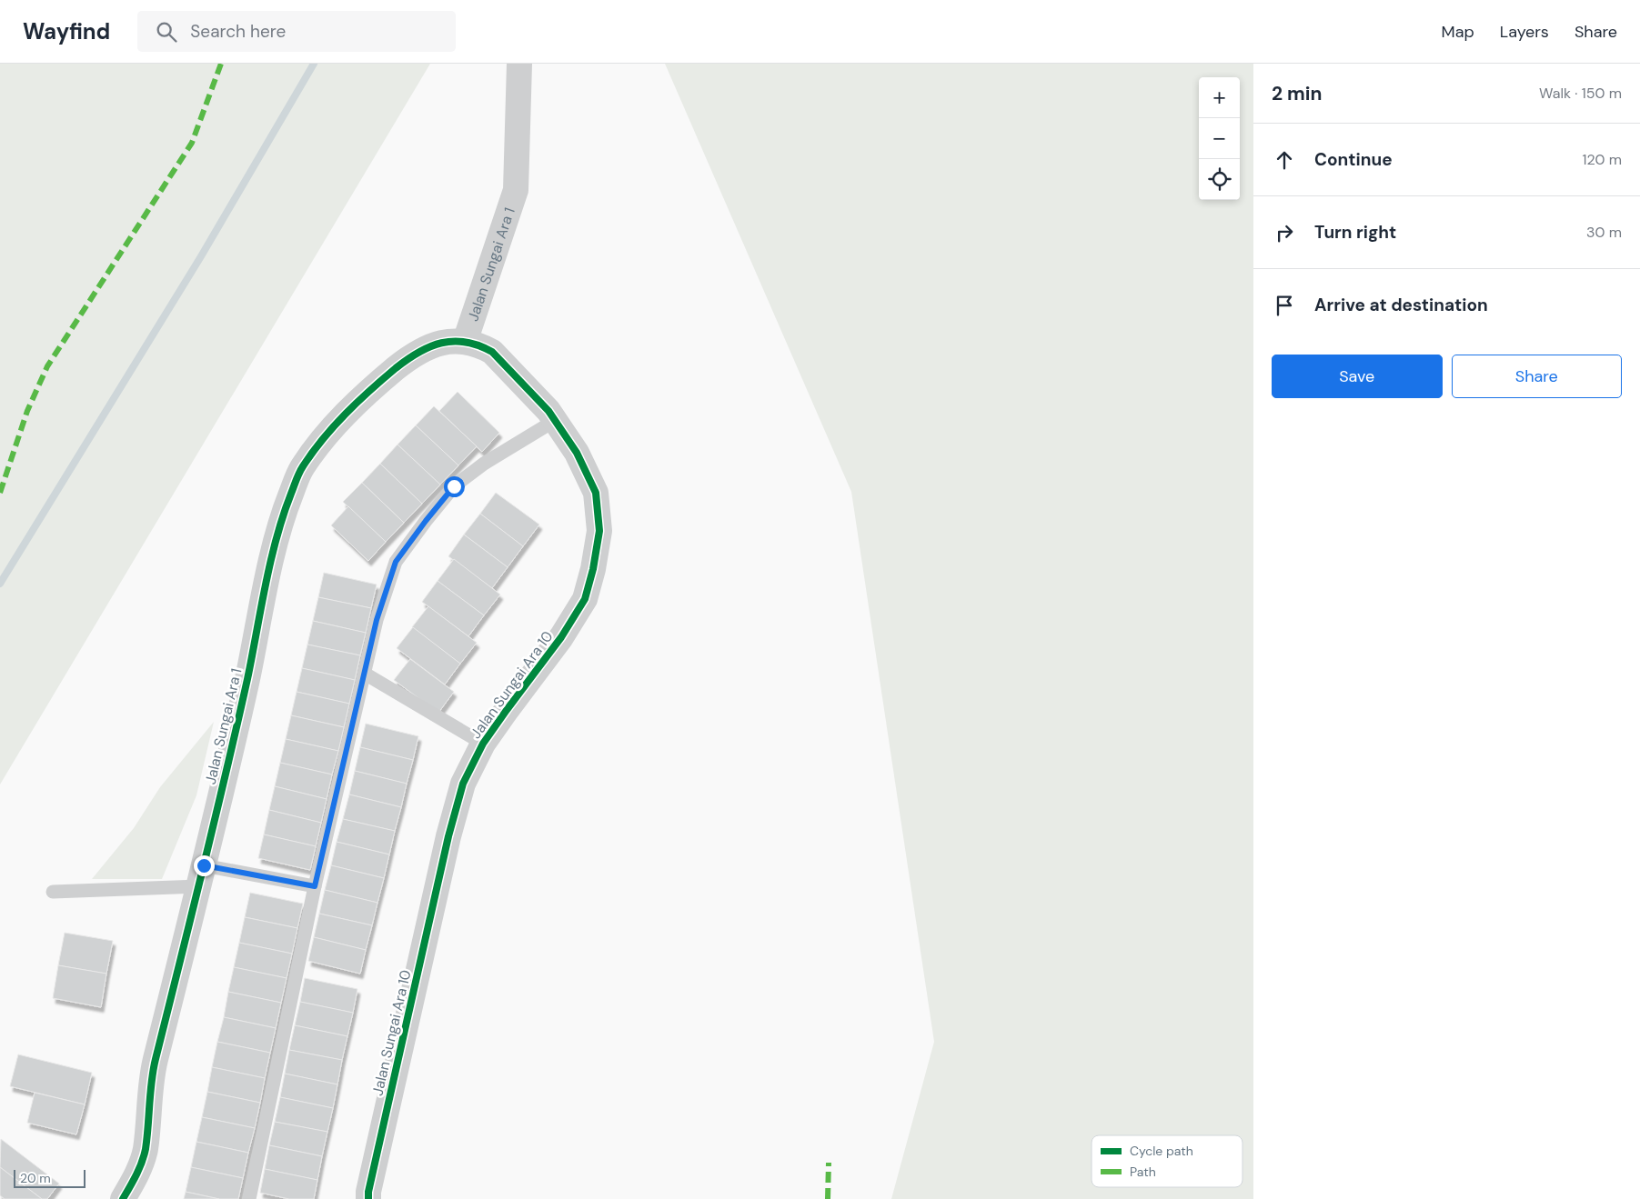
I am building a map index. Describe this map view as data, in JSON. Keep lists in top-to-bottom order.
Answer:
{
  "streets": {
    "street": ["Jalan Sungai Ara 1", "Jalan Sungai Ara 10"]
  },
  "crossings": [
    ["Jalan Sungai Ara 1", "Jalan Sungai Ara 10"]
  ],
  "legend": ["Cycle path", "Path"],
  "scale_bar": "20 m",
  "page": {
    "header": "Wayfind",
    "search": "Search here",
    "nav": ["Map", "Layers", "Share"],
    "heading": ["2 min", "Walk · 150 m"],
    "map_buttons": ["+", "−"],
    "list": [
      ["Continue", "120 m"],
      ["Turn right", "30 m"],
      "Arrive at destination"
    ],
    "buttons": ["Save", "Share"],
    "scale": "20 m"
  }
}
